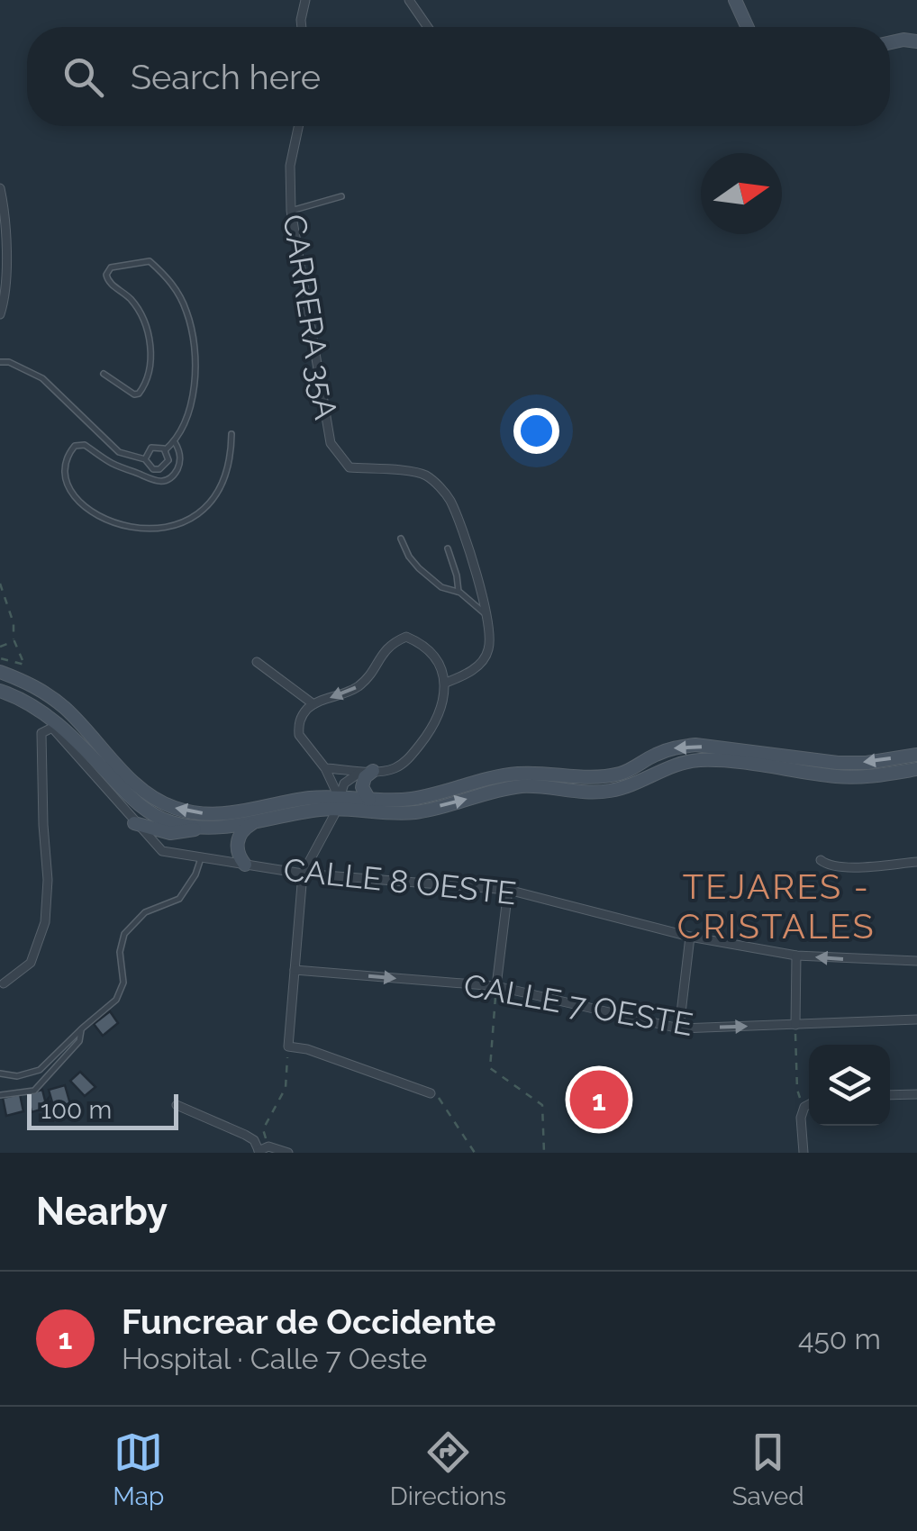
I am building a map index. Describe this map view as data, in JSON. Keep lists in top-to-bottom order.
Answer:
{
  "streets": {
    "street": ["CARRERA 35A", "CALLE 8 OESTE", "CALLE 7 OESTE"]
  },
  "one_way": ["CALLE 7 OESTE"],
  "districts": ["TEJARES - CRISTALES"],
  "scale_bar": "100 m",
  "north": "right",
  "page": {
    "search": "Search here",
    "pins": "1",
    "scale": "100 m",
    "heading": "Nearby",
    "list": [
      {
        "mark": "1",
        "name": "Funcrear de Occidente",
        "note": "Hospital · Calle 7 Oeste",
        "value": "450 m"
      }
    ],
    "nav": ["Map", "Directions", "Saved"]
  }
}
